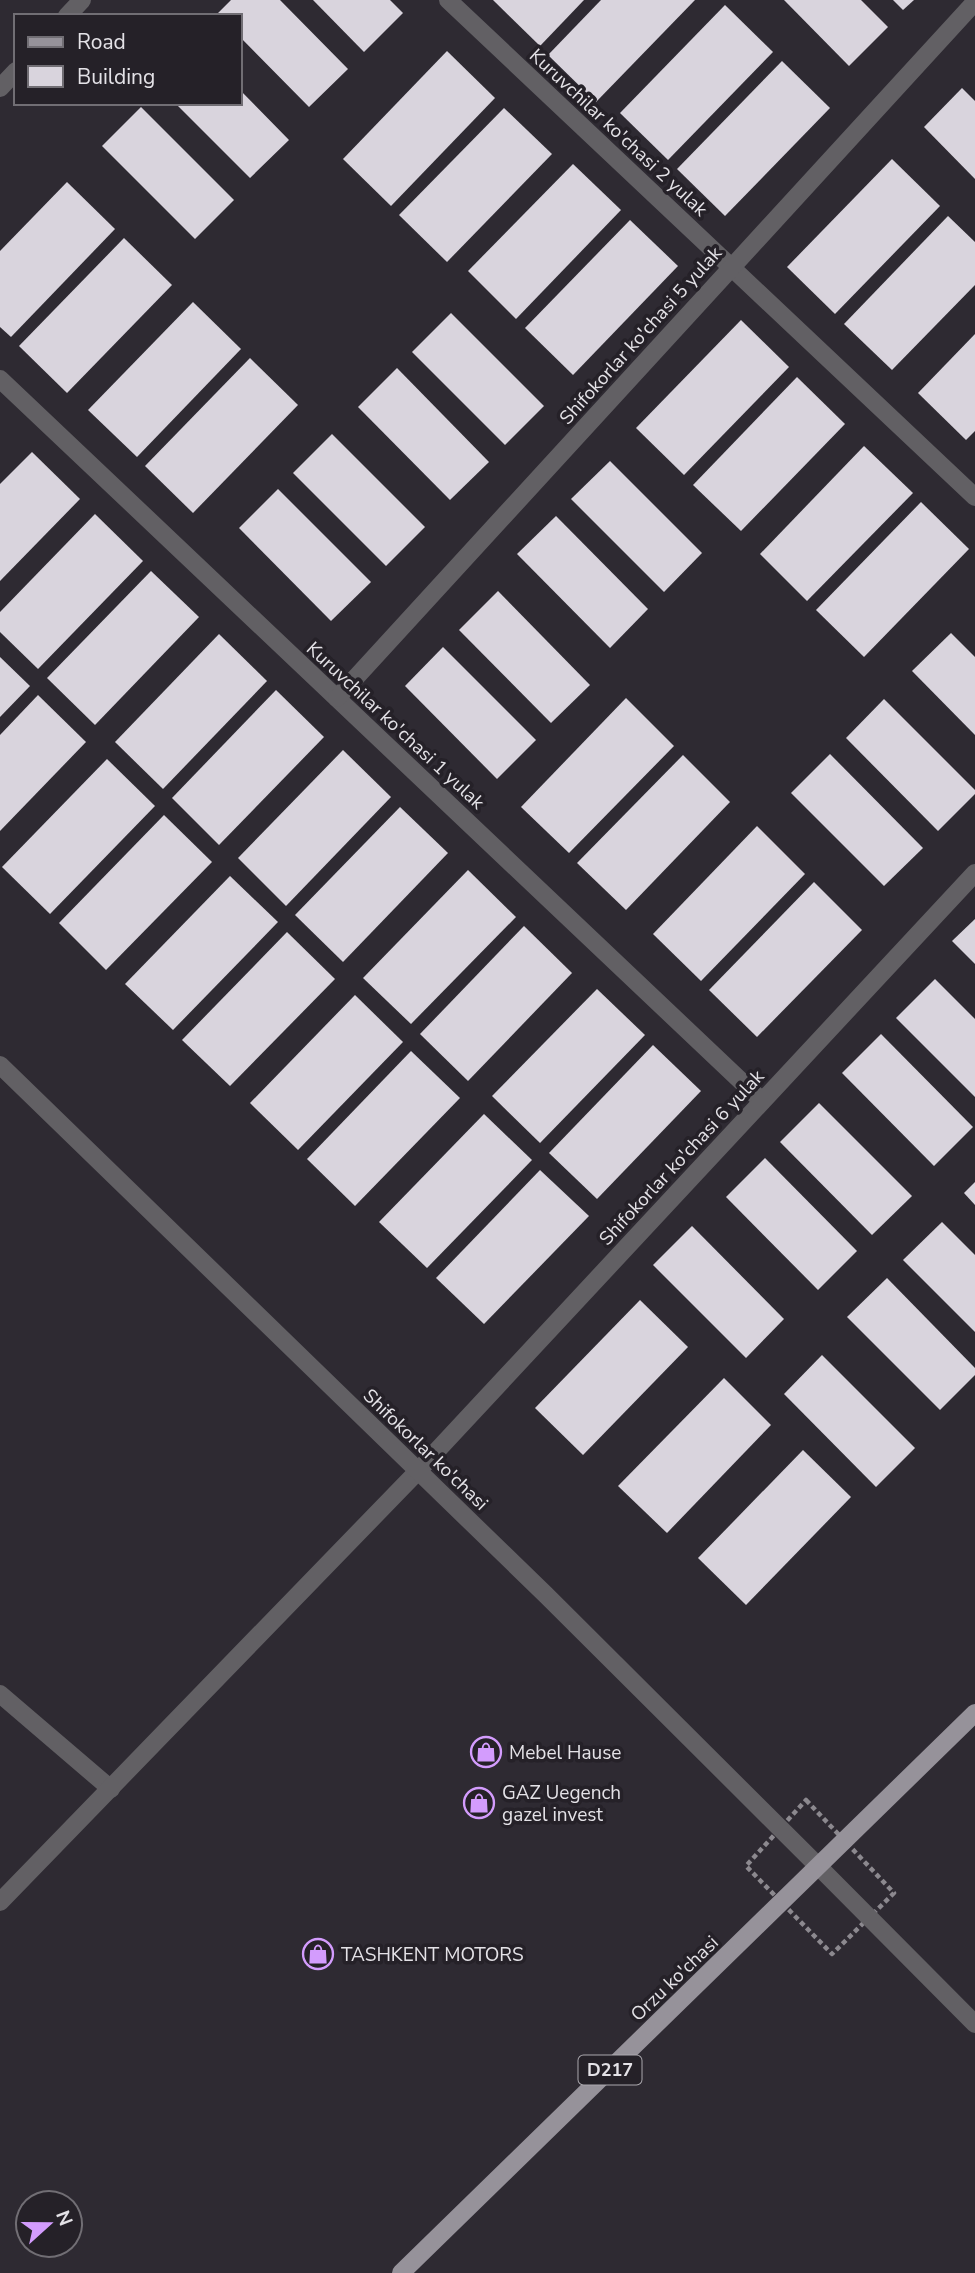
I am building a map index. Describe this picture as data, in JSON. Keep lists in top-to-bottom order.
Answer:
{
  "streets": {
    "main road": ["Orzu ko'chasi", "D217"],
    "street": [
      "Kuruvchilar ko'chasi 2 yulak",
      "Shifokorlar ko'chasi 5 yulak",
      "Kuruvchilar ko'chasi 1 yulak",
      "Shifokorlar ko'chasi 6 yulak",
      "Shifokorlar ko'chasi"
    ]
  },
  "crossings": [
    ["Kuruvchilar ko'chasi 2 yulak", "Shifokorlar ko'chasi 5 yulak"],
    ["Shifokorlar ko'chasi 5 yulak", "Kuruvchilar ko'chasi 1 yulak"],
    ["Kuruvchilar ko'chasi 1 yulak", "Shifokorlar ko'chasi 6 yulak"],
    ["Shifokorlar ko'chasi 6 yulak", "Shifokorlar ko'chasi"],
    ["Shifokorlar ko'chasi", "Orzu ko'chasi"]
  ],
  "places": {
    "shop": ["Mebel Hause", "GAZ Uegench gazel invest", "TASHKENT MOTORS"]
  },
  "legend": ["Road", "Building"],
  "north": "right"
}
